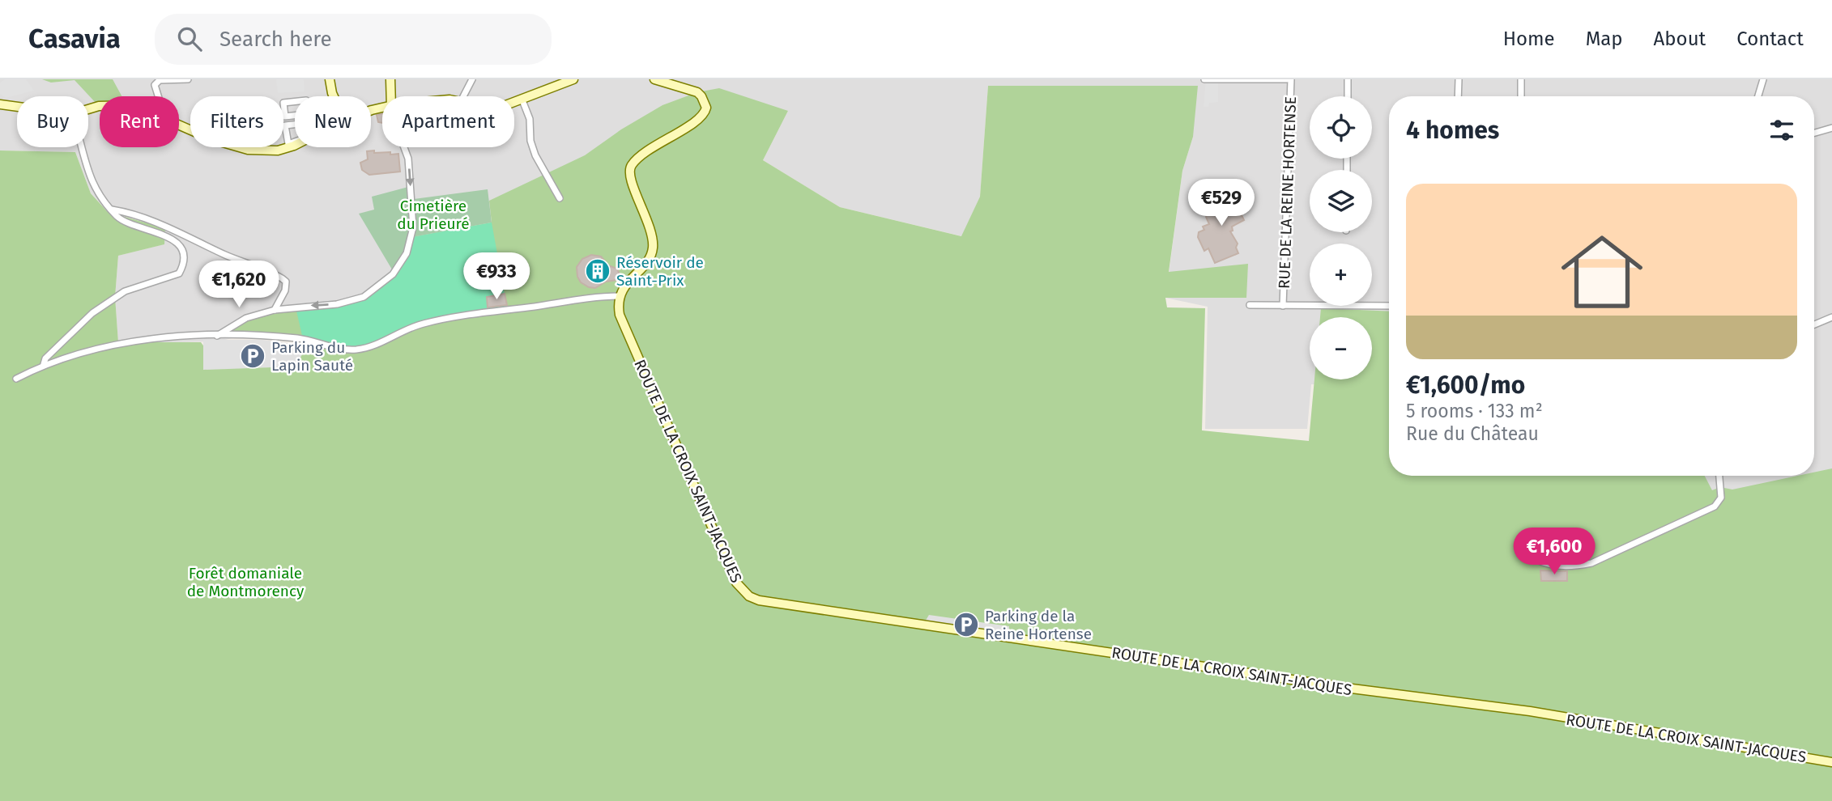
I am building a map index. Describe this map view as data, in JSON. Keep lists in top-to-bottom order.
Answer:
{
  "streets": {
    "street": ["RUE DE LA REINE HORTENSE", "ROUTE DE LA CROIX SAINT-JACQUES"]
  },
  "parks": ["Cimetière du Prieuré", "Forêt domaniale de Montmorency"],
  "places": {
    "building": ["Réservoir de Saint-Prix"],
    "parking": ["Parking du Lapin Sauté", "Parking de la Reine Hortense"]
  },
  "page": {
    "header": "Casavia",
    "search": "Search here",
    "nav": [
      "Home",
      "Map",
      "About",
      "Contact"
    ],
    "map_buttons": ["+", "−"],
    "chip": [
      "Buy",
      "Rent",
      "Filters",
      "New",
      "Apartment"
    ],
    "heading": "4 homes",
    "list": [
      {
        "name": "€1,600/mo",
        "note": "5 rooms · 133 m² · Rue du Château"
      }
    ],
    "price": [
      "€529",
      "€933",
      "€1,620",
      "€1,600"
    ]
  }
}
